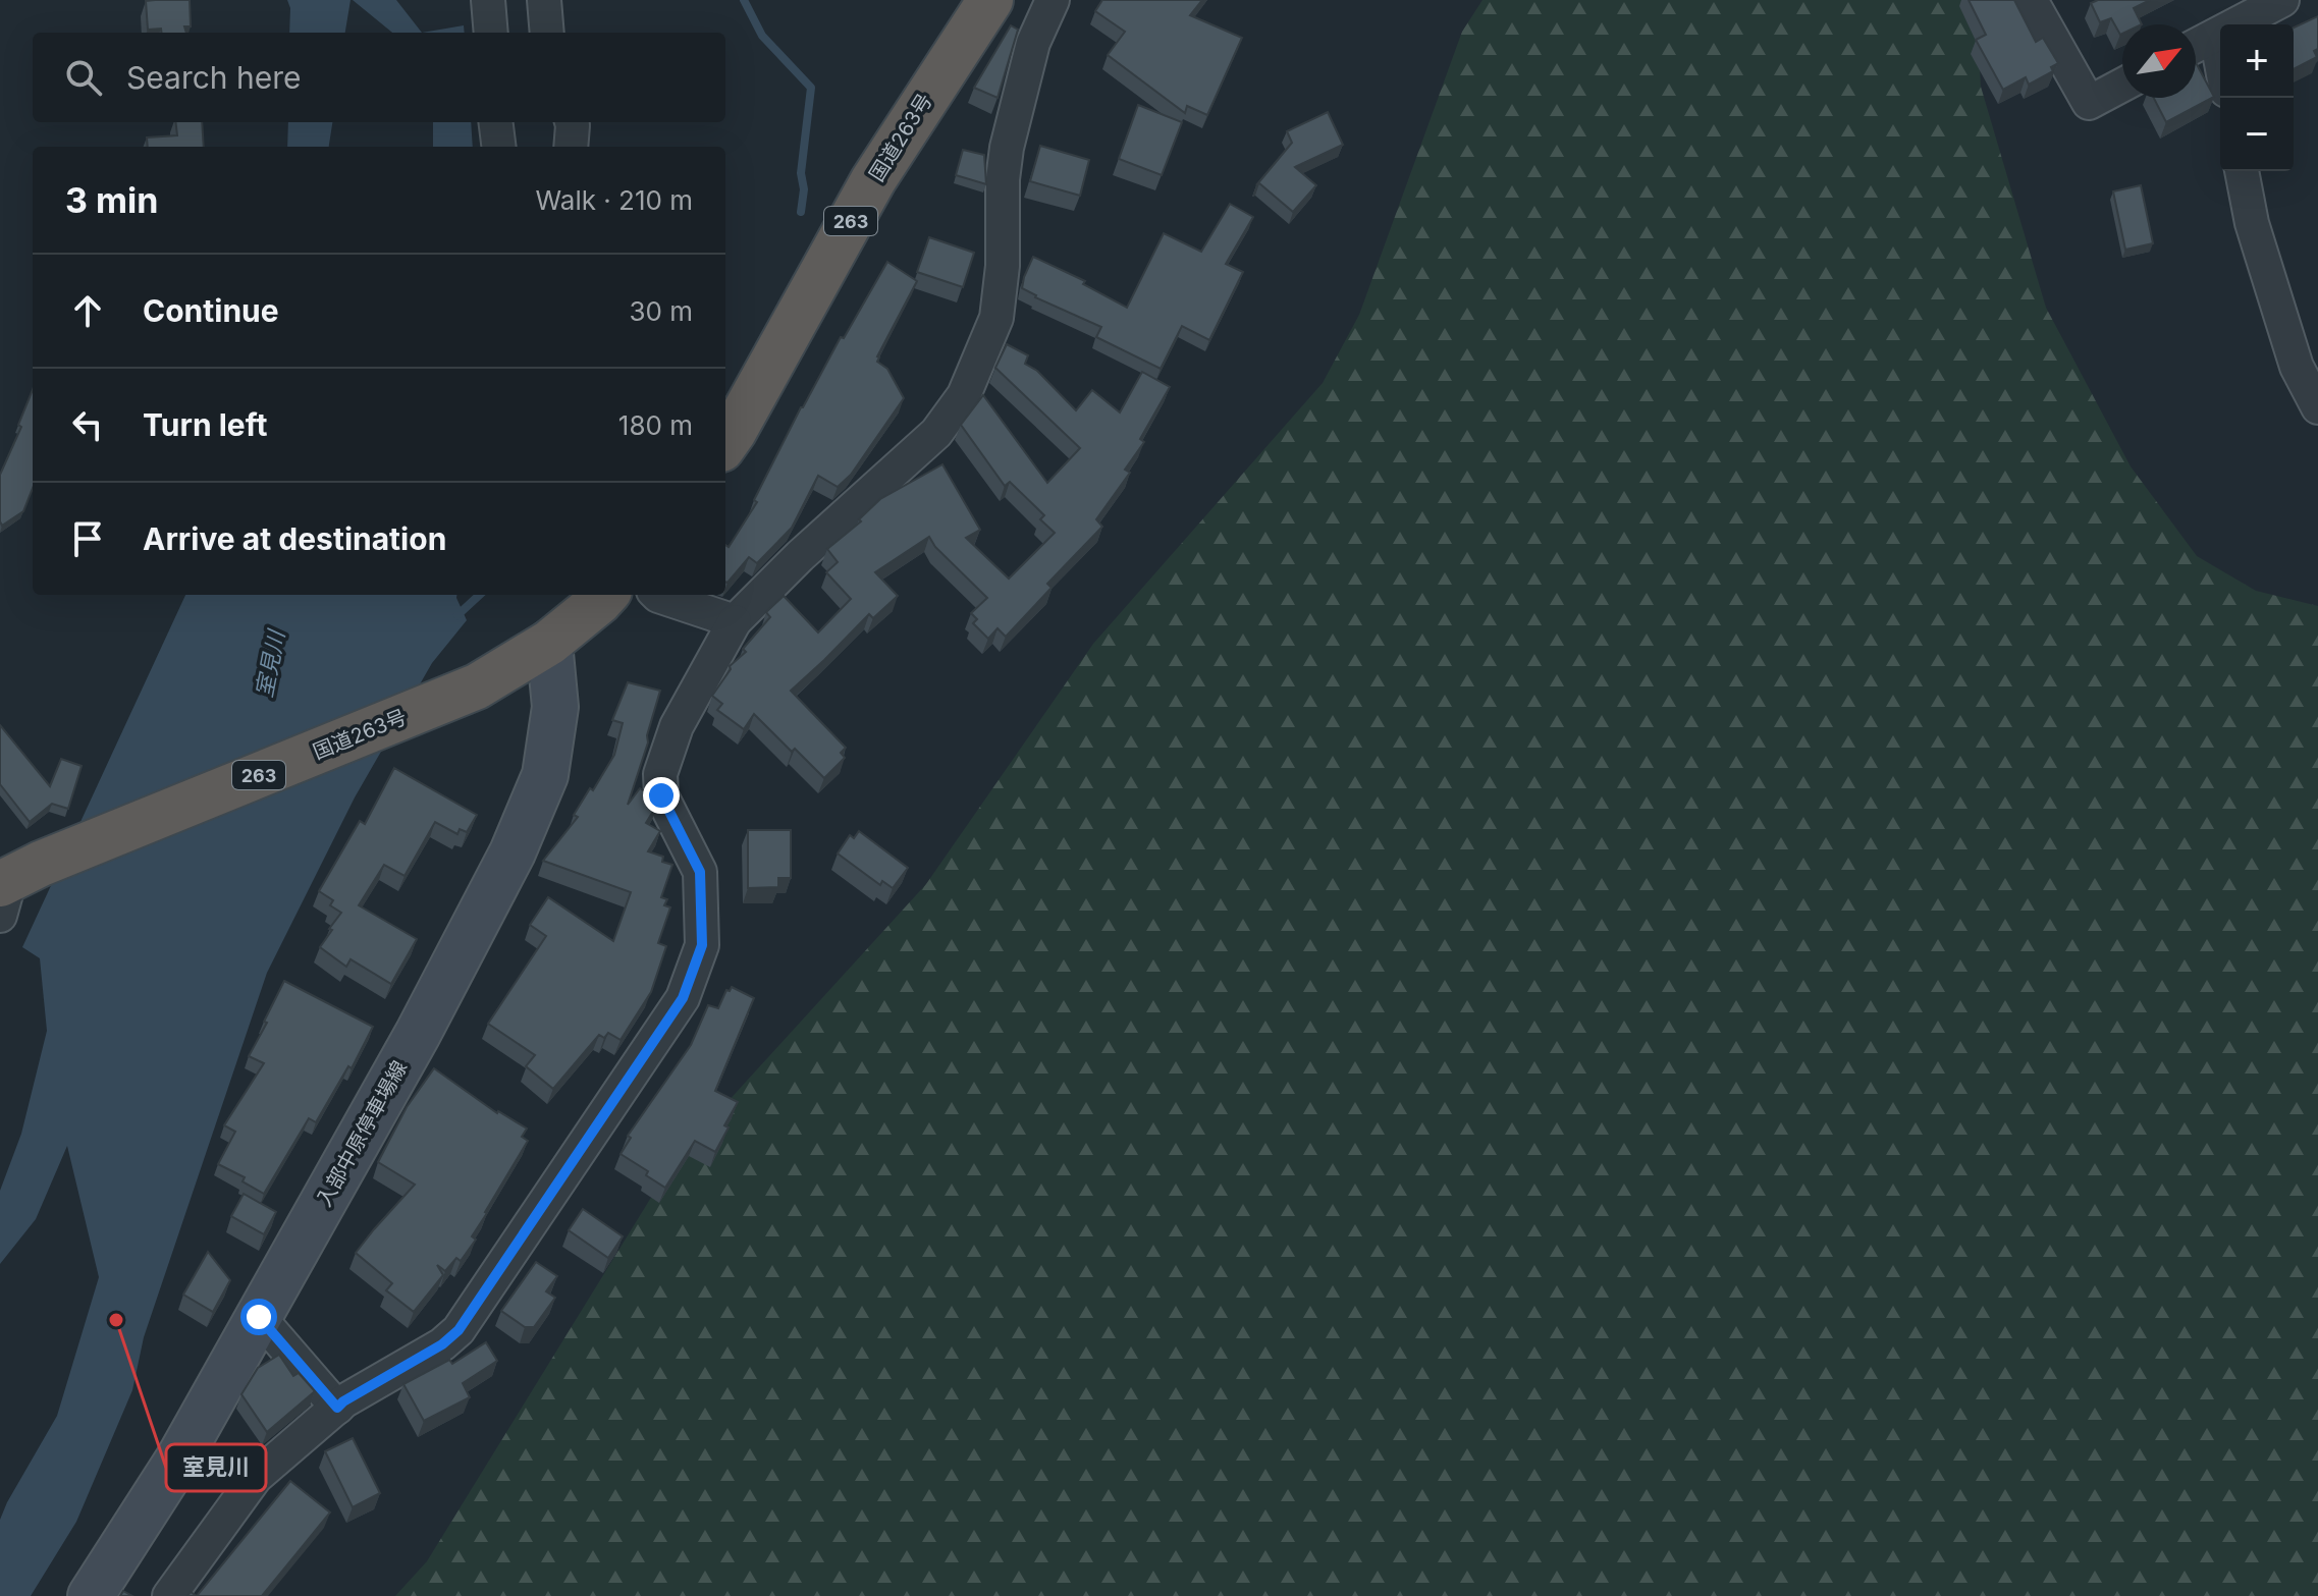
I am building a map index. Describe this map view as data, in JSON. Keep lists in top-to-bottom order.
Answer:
{
  "streets": {
    "highway": ["国道263号", "263"],
    "main road": ["入部中原停車場線"]
  },
  "crossings": [
    ["国道263号", "入部中原停車場線"]
  ],
  "water": ["室見川"],
  "places": ["室見川"],
  "north": "top right",
  "page": {
    "map_buttons": ["+", "−"],
    "search": "Search here",
    "heading": ["3 min", "Walk · 210 m"],
    "list": [
      ["Continue", "30 m"],
      ["Turn left", "180 m"],
      "Arrive at destination"
    ]
  }
}
